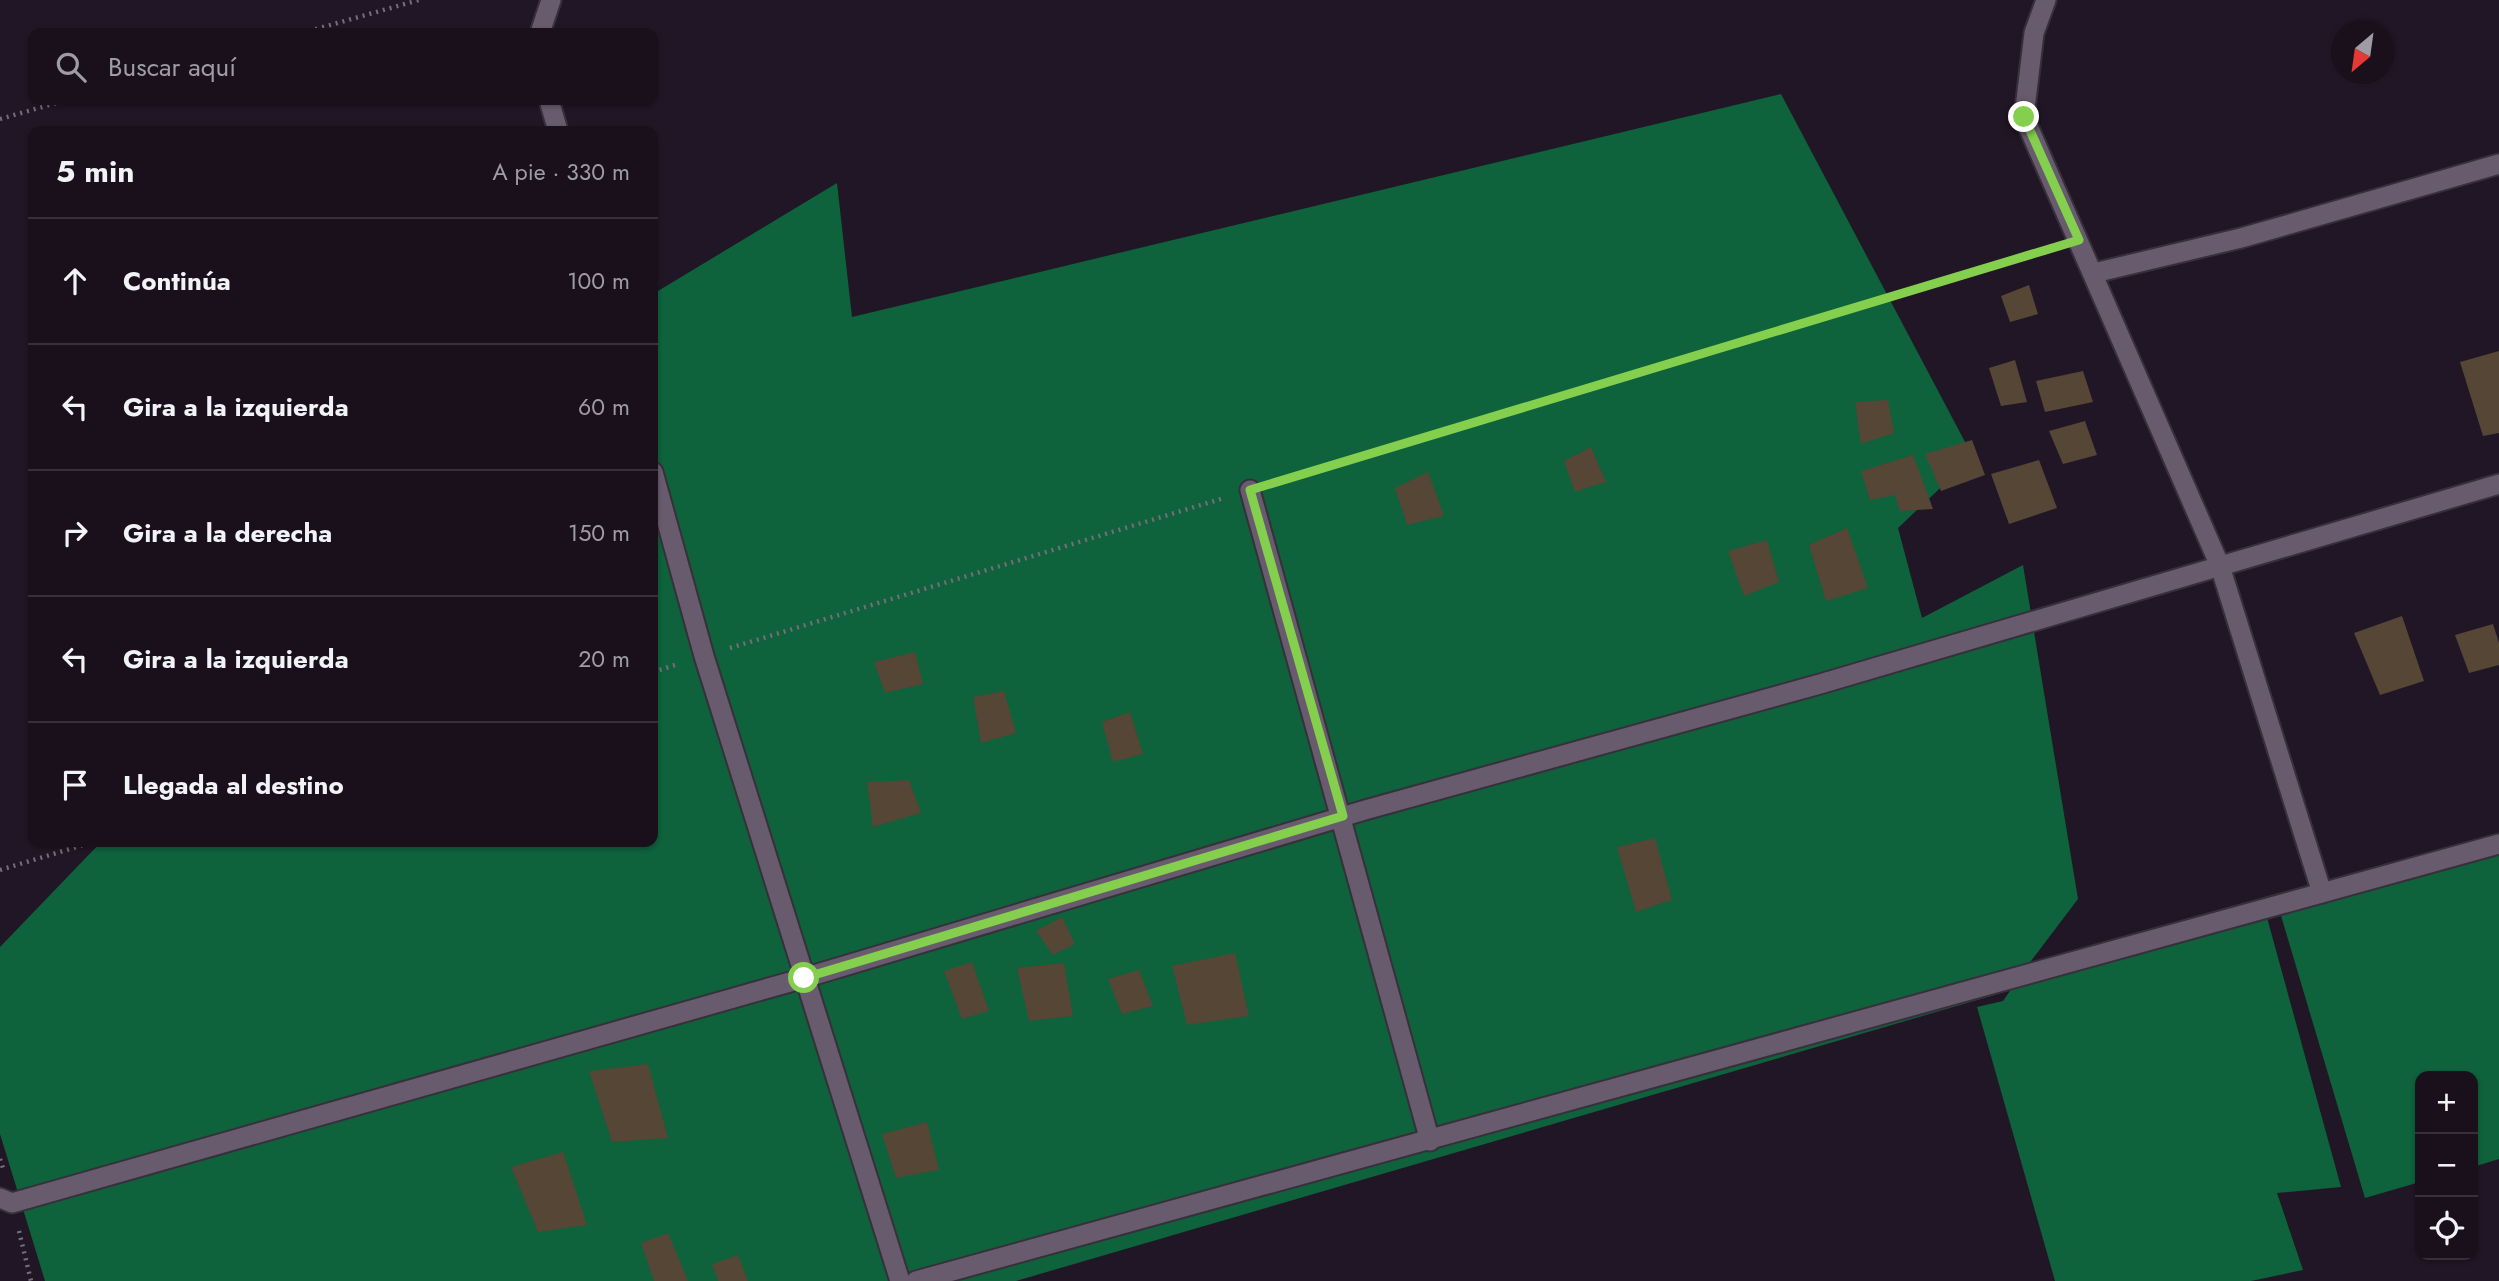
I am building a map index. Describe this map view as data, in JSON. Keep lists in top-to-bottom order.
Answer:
{
  "north": "bottom left",
  "page": {
    "search": "Buscar aquí",
    "heading": ["5 min", "A pie · 330 m"],
    "list": [
      ["Continúa", "100 m"],
      ["Gira a la izquierda", "60 m"],
      ["Gira a la derecha", "150 m"],
      ["Gira a la izquierda", "20 m"],
      "Llegada al destino"
    ],
    "map_buttons": ["+", "−"]
  }
}
